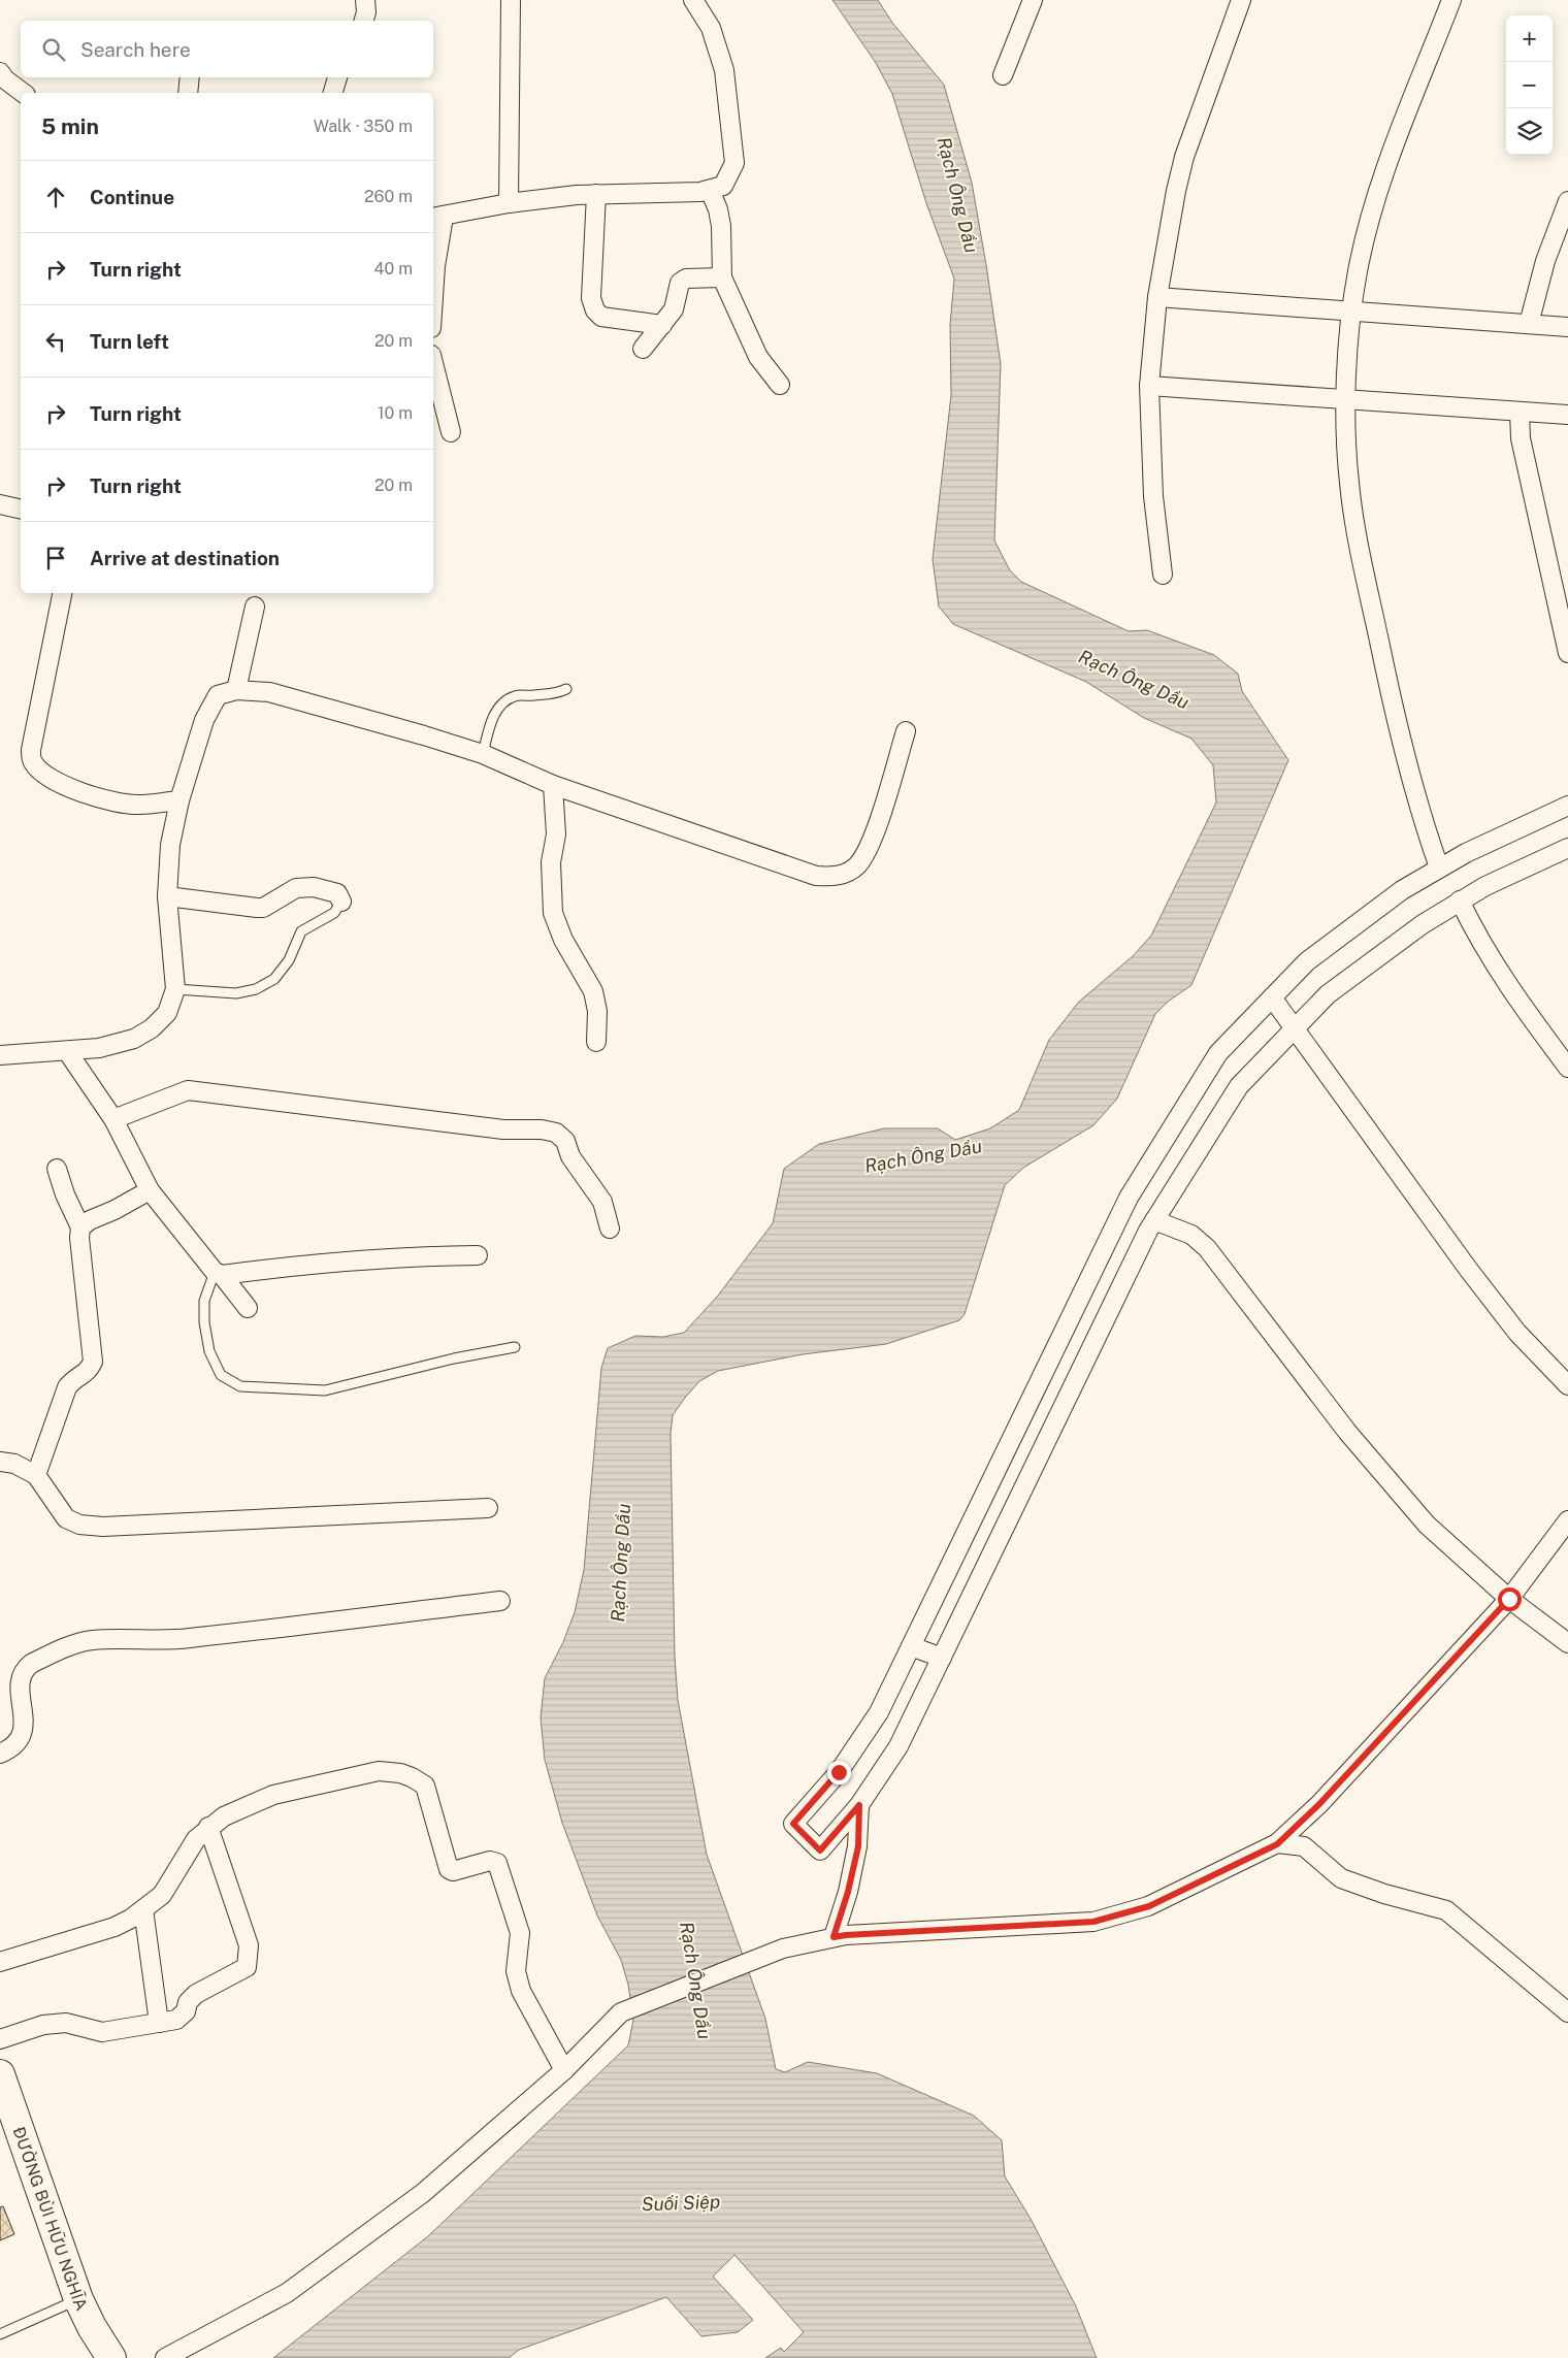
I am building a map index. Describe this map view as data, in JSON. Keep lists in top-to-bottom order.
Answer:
{
  "streets": {
    "main road": ["ĐƯỜNG BÙI HỮU NGHĨA"]
  },
  "water": ["Rạch Ông Dầu", "Suối Siệp"],
  "page": {
    "map_buttons": ["+", "−"],
    "search": "Search here",
    "heading": ["5 min", "Walk · 350 m"],
    "list": [
      ["Continue", "260 m"],
      ["Turn right", "40 m"],
      ["Turn left", "20 m"],
      ["Turn right", "10 m"],
      ["Turn right", "20 m"],
      "Arrive at destination"
    ]
  }
}
